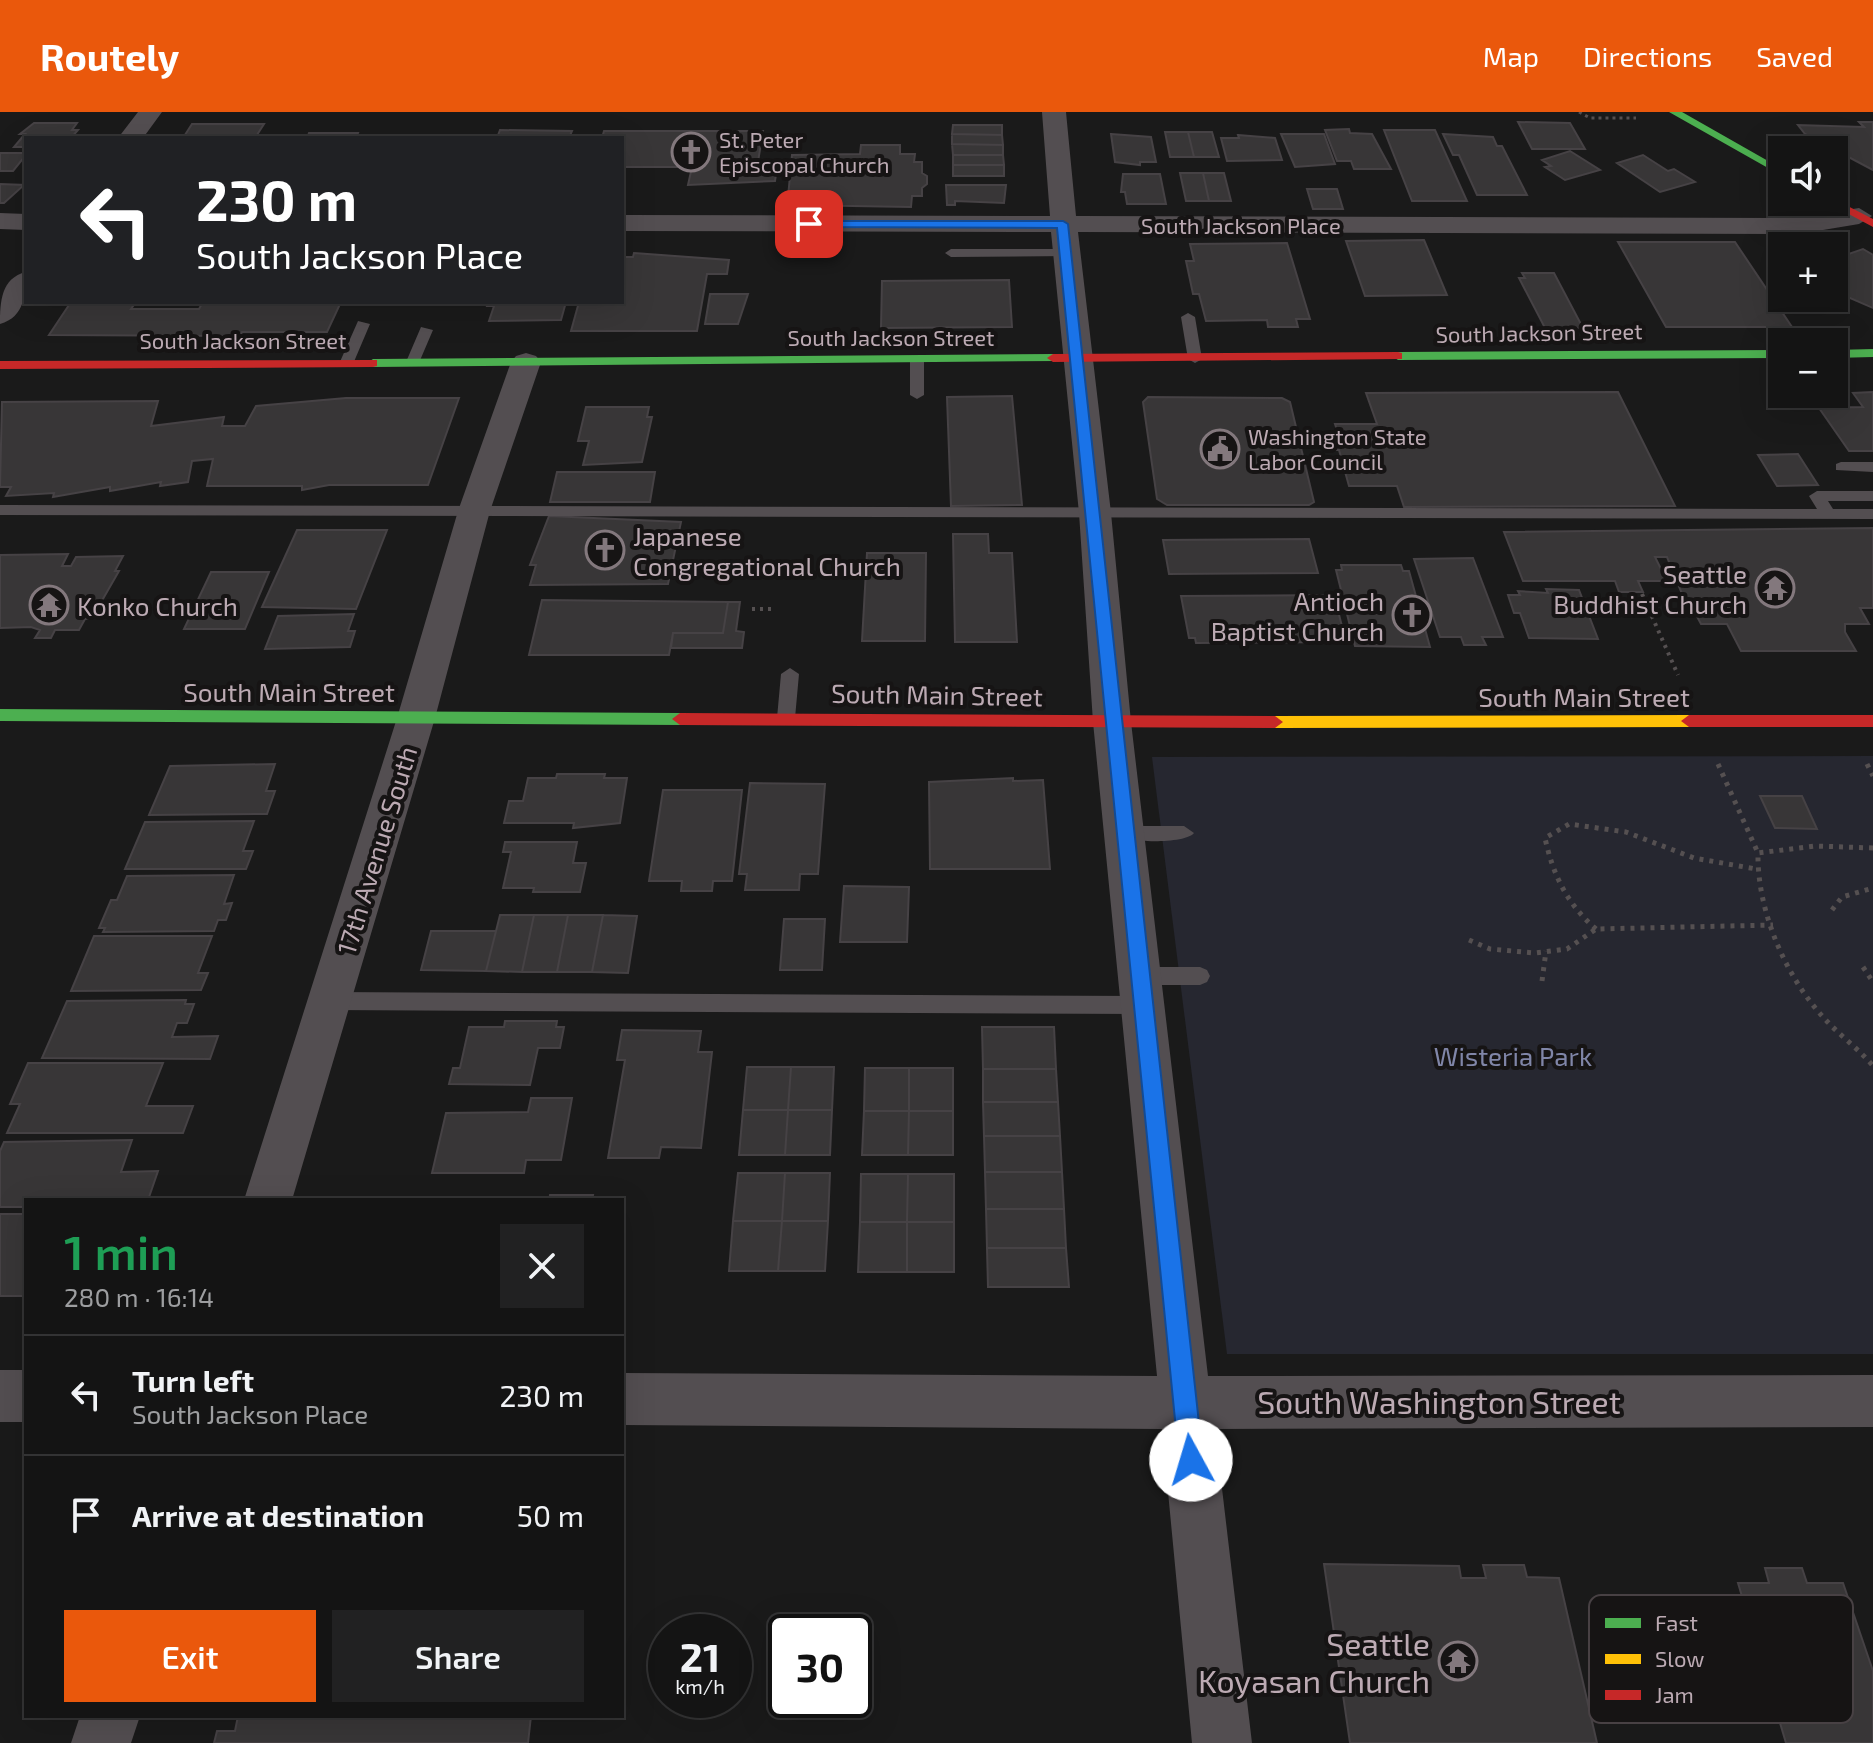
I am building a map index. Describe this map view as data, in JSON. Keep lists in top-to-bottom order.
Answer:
{
  "streets": {
    "main road": ["South Jackson Street", "South Main Street"],
    "street": ["South Jackson Place", "17th Avenue South", "South Washington Street"]
  },
  "crossings": [
    ["South Jackson Street", "17th Avenue South"],
    ["South Main Street", "17th Avenue South"]
  ],
  "parks": ["Wisteria Park"],
  "places": {
    "church": ["St. Peter Episcopal Church", "Japanese Congregational Church", "Antioch Baptist Church"],
    "public building": ["Washington State Labor Council"],
    "temple": ["Seattle Buddhist Church", "Konko Church", "Seattle Koyasan Church"]
  },
  "legend": ["Fast", "Slow", "Jam"],
  "page": {
    "header": "Routely",
    "nav": ["Map", "Directions", "Saved"],
    "map_buttons": ["+", "−"],
    "turn": ["230 m", "South Jackson Place"],
    "heading": ["1 min", "280 m · 16:14"],
    "list": [
      {
        "name": "Turn left",
        "note": "South Jackson Place",
        "value": "230 m"
      },
      {
        "name": "Arrive at destination",
        "value": "50 m"
      }
    ],
    "buttons": ["Exit", "Share"],
    "speed": "21 km/h",
    "limit": "30"
  }
}
